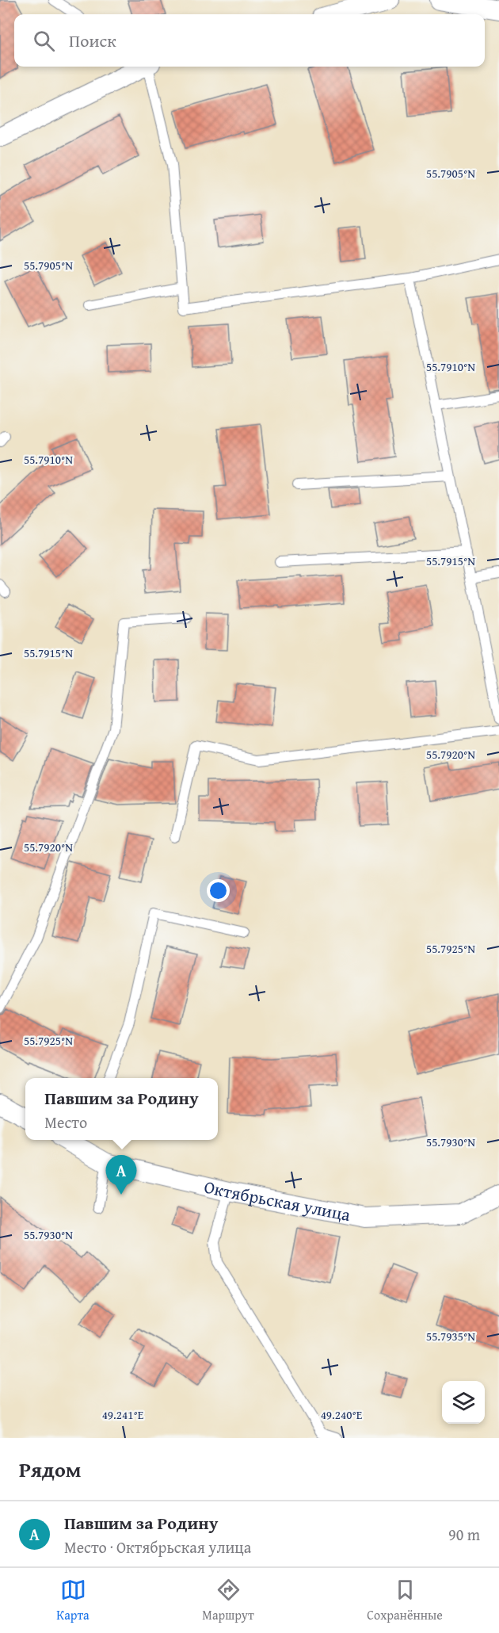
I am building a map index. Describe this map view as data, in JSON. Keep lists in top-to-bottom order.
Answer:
{
  "streets": {
    "street": ["Октябрьская улица"]
  },
  "page": {
    "search": "Поиск",
    "popup": ["Павшим за Родину", "Место"],
    "pins": "A",
    "heading": "Рядом",
    "list": [
      {
        "mark": "A",
        "name": "Павшим за Родину",
        "note": "Место · Октябрьская улица",
        "value": "90 m"
      }
    ],
    "nav": ["Карта", "Маршрут", "Сохранённые"]
  },
  "coordinates": [
    "55.7905°N",
    "55.7910°N",
    "55.7915°N",
    "55.7920°N",
    "55.7925°N",
    "55.7930°N",
    "55.7935°N",
    "49.241°E",
    "49.240°E"
  ]
}
